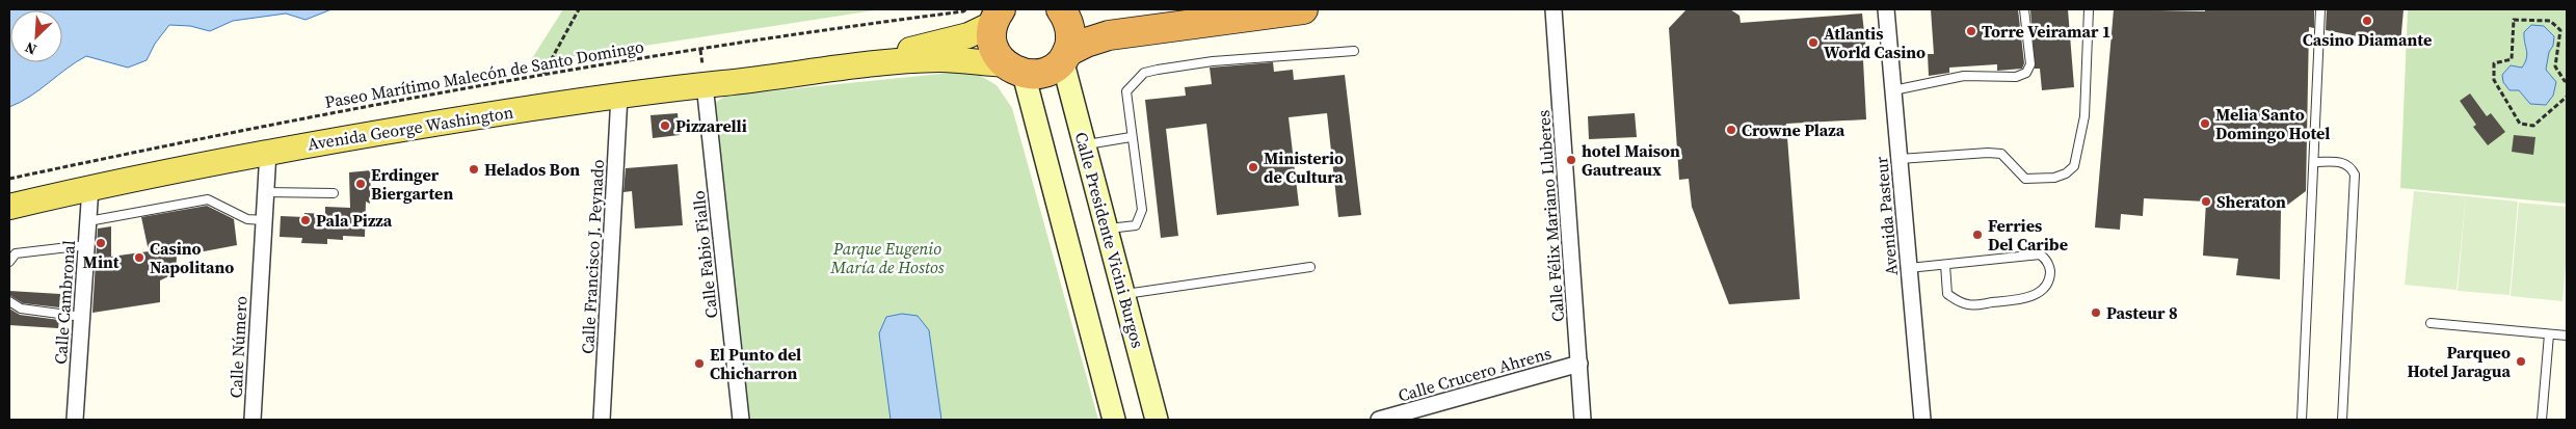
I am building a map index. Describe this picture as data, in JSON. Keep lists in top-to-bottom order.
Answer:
{
  "streets": {
    "main road": ["Avenida George Washington"],
    "street": [
      "Calle Félix Mariano Lluberes",
      "Avenida Pasteur",
      "Calle Presidente Vicini Burgos",
      "Calle Fabio Fiallo",
      "Calle Francisco J. Peynado",
      "Calle Cambronal",
      "Calle Número",
      "Calle Crucero Ahrens"
    ],
    "path": ["Paseo Marítimo Malecón de Santo Domingo"]
  },
  "crossings": [
    ["Avenida George Washington", "Calle Fabio Fiallo"],
    ["Avenida George Washington", "Calle Francisco J. Peynado"],
    ["Avenida George Washington", "Calle Cambronal"],
    ["Avenida George Washington", "Calle Número"],
    ["Calle Félix Mariano Lluberes", "Calle Crucero Ahrens"]
  ],
  "parks": ["Parque Eugenio María de Hostos"],
  "places": [
    "Casino Diamante",
    "Torre Veiramar 1",
    "Atlantis World Casino",
    "Melia Santo Domingo Hotel",
    "Pizzarelli",
    "Crowne Plaza",
    "hotel Maison Gautreaux",
    "Ministerio de Cultura",
    "Helados Bon",
    "Erdinger Biergarten",
    "Sheraton",
    "Pala Pizza",
    "Ferries Del Caribe",
    "Mint",
    "Casino Napolitano",
    "Pasteur 8",
    "Parqueo Hotel Jaragua",
    "El Punto del Chicharron"
  ],
  "north": "bottom left"
}
